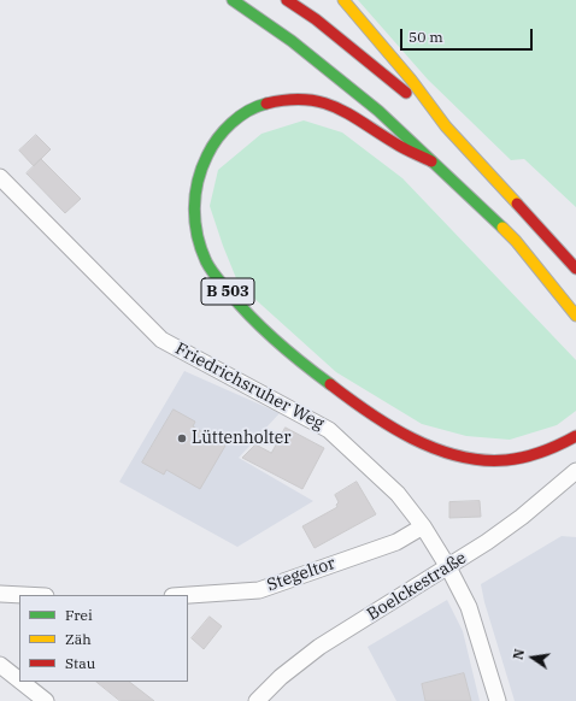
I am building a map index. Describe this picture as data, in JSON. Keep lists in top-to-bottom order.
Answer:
{
  "streets": {
    "highway": ["B 503"],
    "street": ["Friedrichsruher Weg", "Stegeltor", "Boelckestraße"]
  },
  "crossings": [
    ["Friedrichsruher Weg", "Stegeltor"],
    ["Friedrichsruher Weg", "Boelckestraße"]
  ],
  "places": ["Lüttenholter"],
  "legend": ["Frei", "Zäh", "Stau"],
  "scale_bar": "50 m",
  "north": "left"
}
